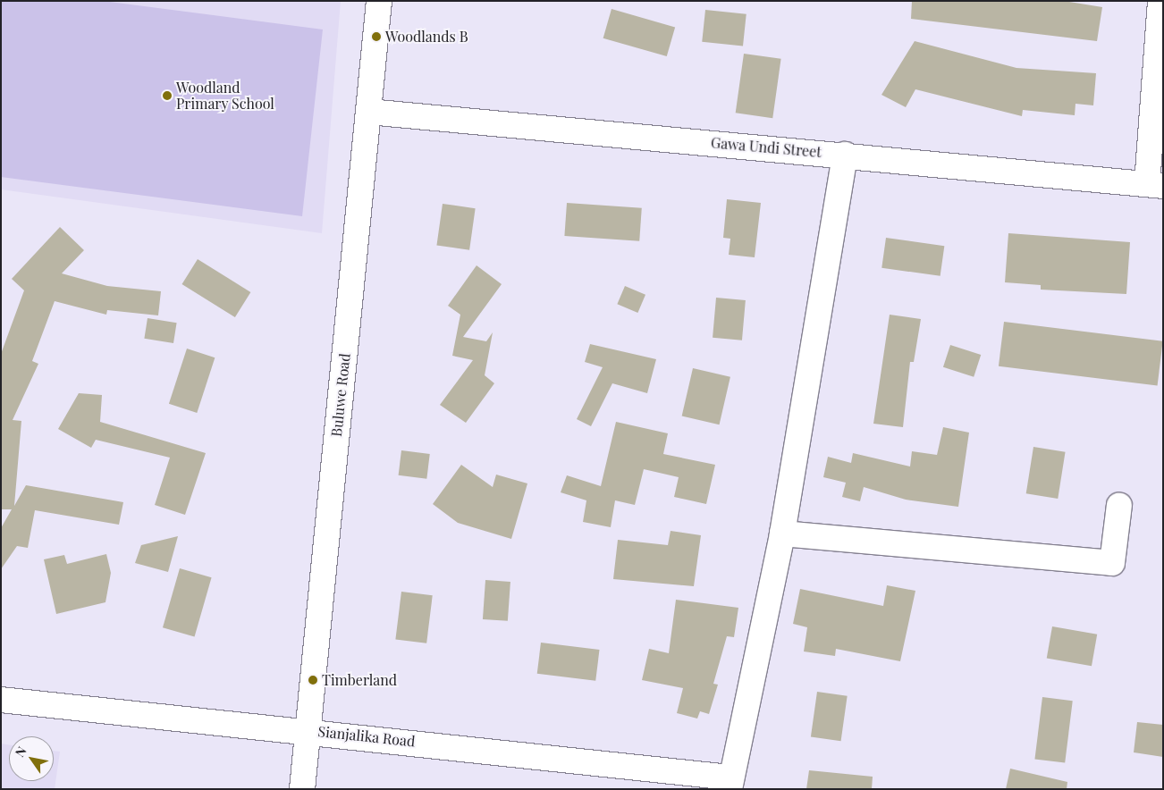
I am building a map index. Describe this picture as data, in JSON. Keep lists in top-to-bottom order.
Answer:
{
  "streets": {
    "street": ["Gawa Undi Street", "Buluwe Road", "Sianjalika Road"]
  },
  "crossings": [
    ["Gawa Undi Street", "Buluwe Road"],
    ["Buluwe Road", "Sianjalika Road"]
  ],
  "places": ["Woodlands B", "Woodland Primary School", "Timberland"],
  "north": "top left"
}
